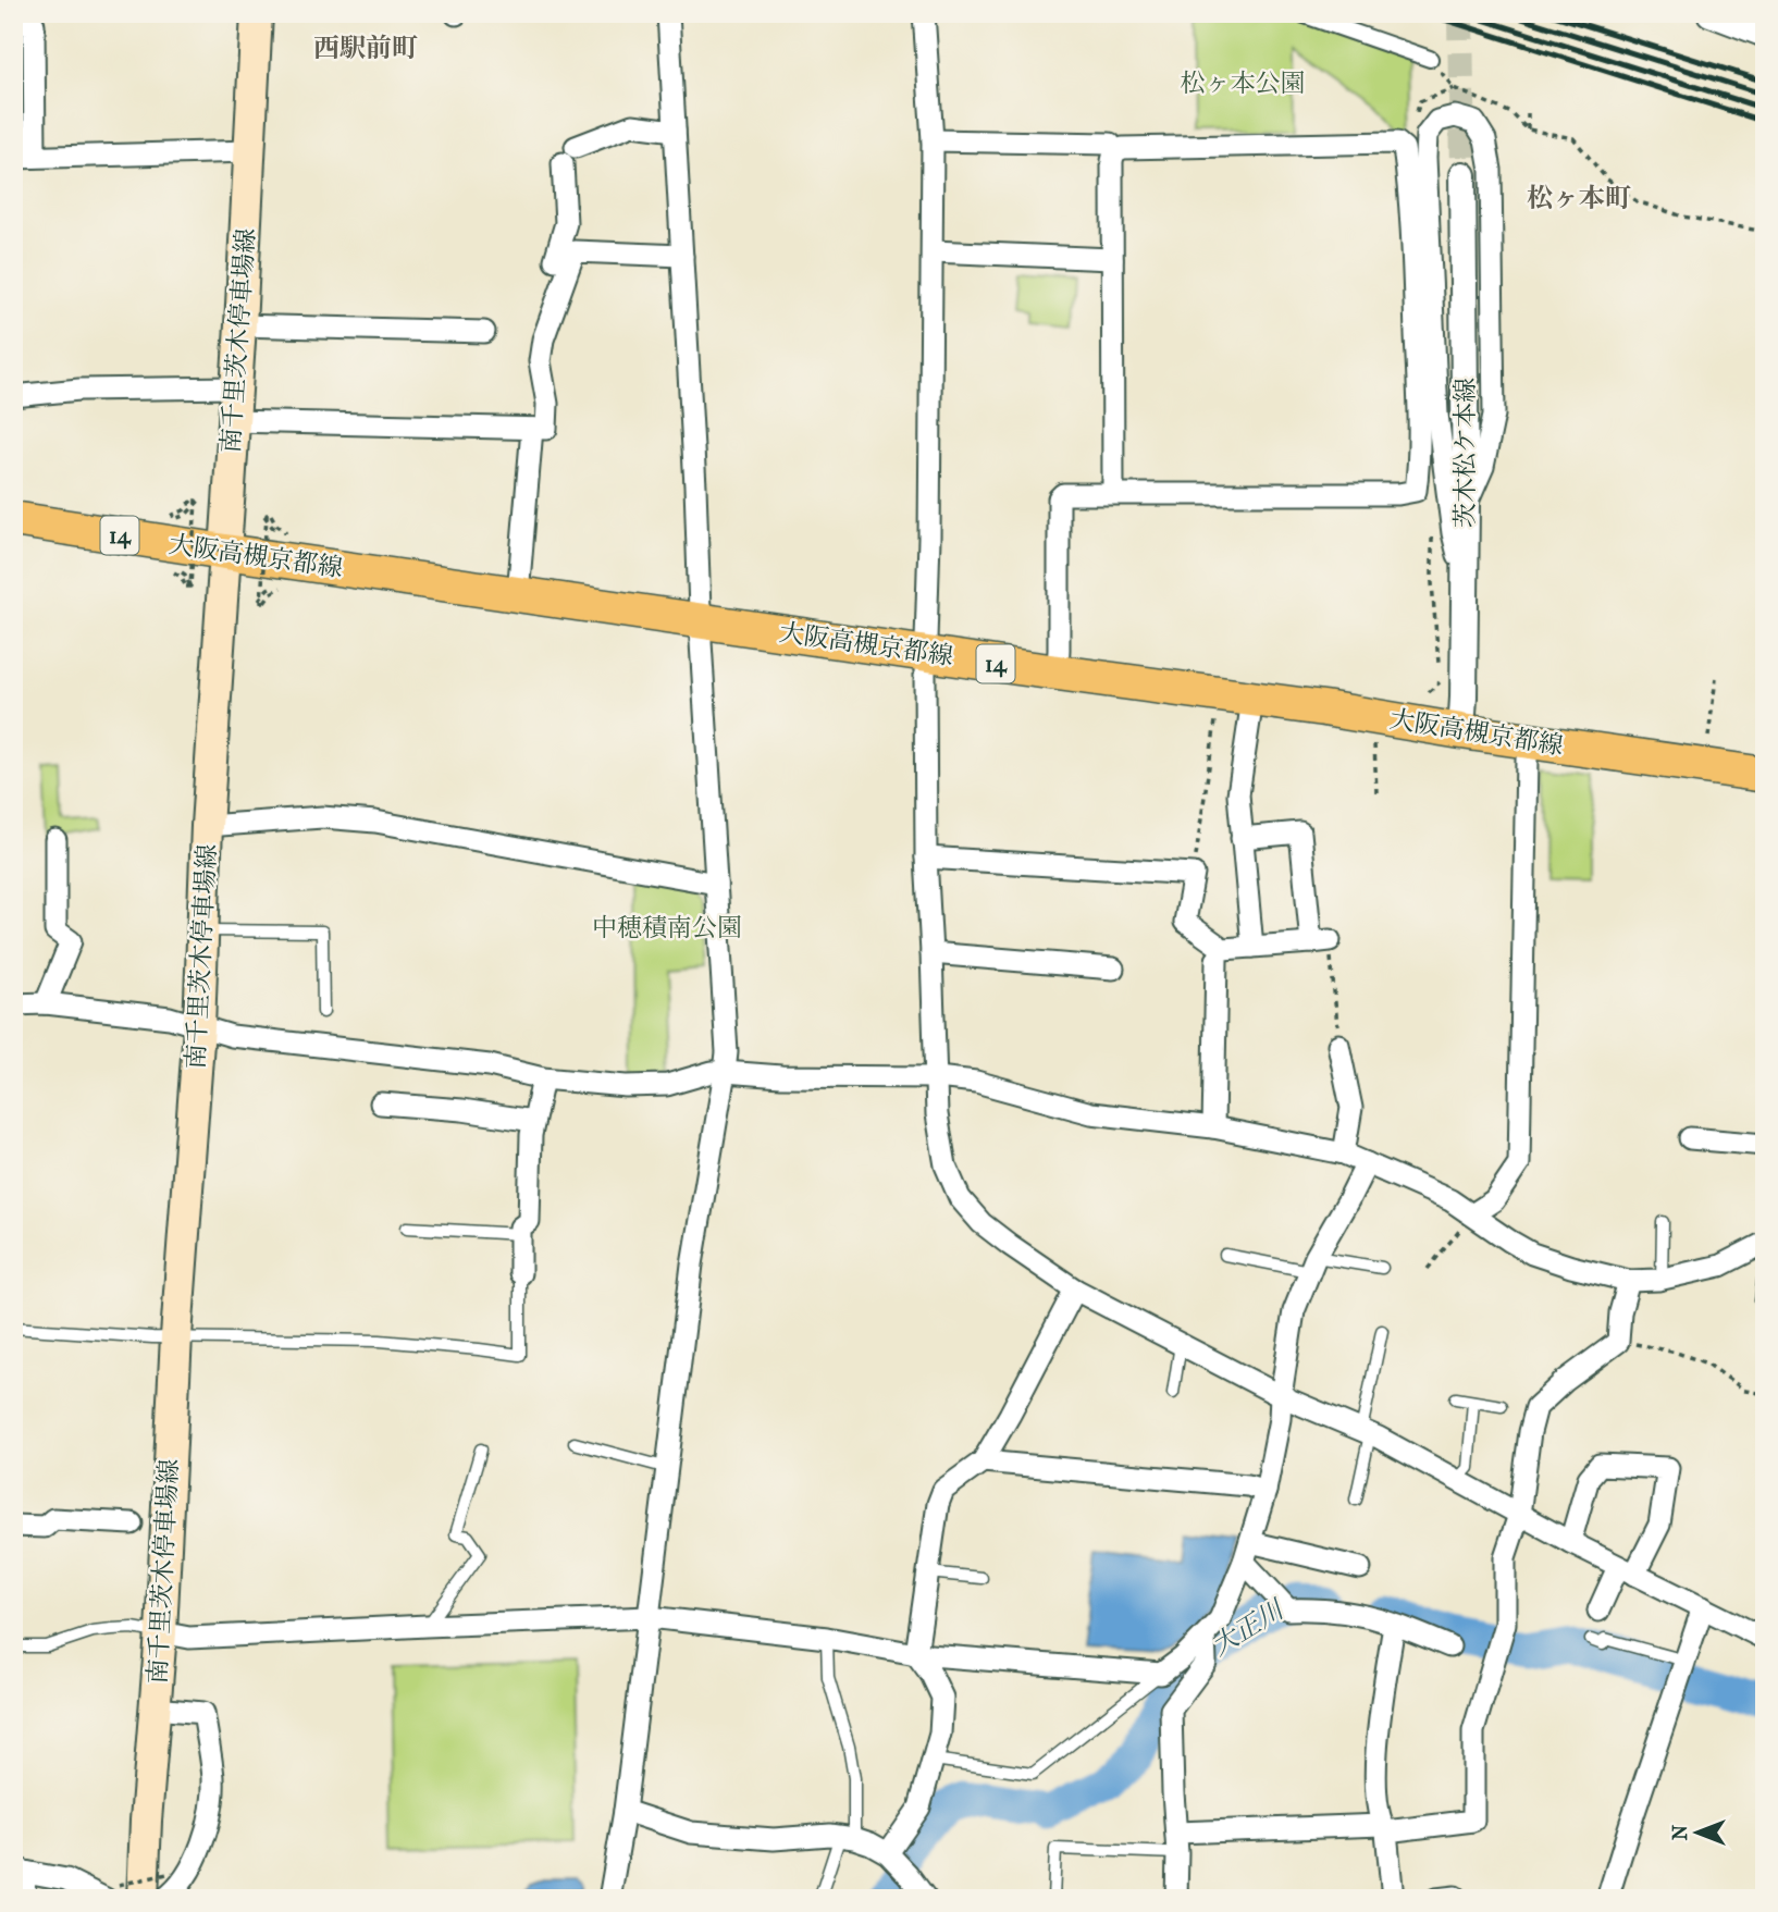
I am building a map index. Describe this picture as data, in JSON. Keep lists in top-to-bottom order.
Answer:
{
  "streets": {
    "main road": ["南千里茨木停車場線", "14", "大阪高槻京都線"],
    "street": ["茨木松ケ本線"]
  },
  "crossings": [
    ["南千里茨木停車場線", "大阪高槻京都線"],
    ["茨木松ケ本線", "大阪高槻京都線"]
  ],
  "districts": ["西駅前町", "松ヶ本町"],
  "water": ["大正川"],
  "parks": ["松ヶ本公園", "中穂積南公園"],
  "north": "left"
}
